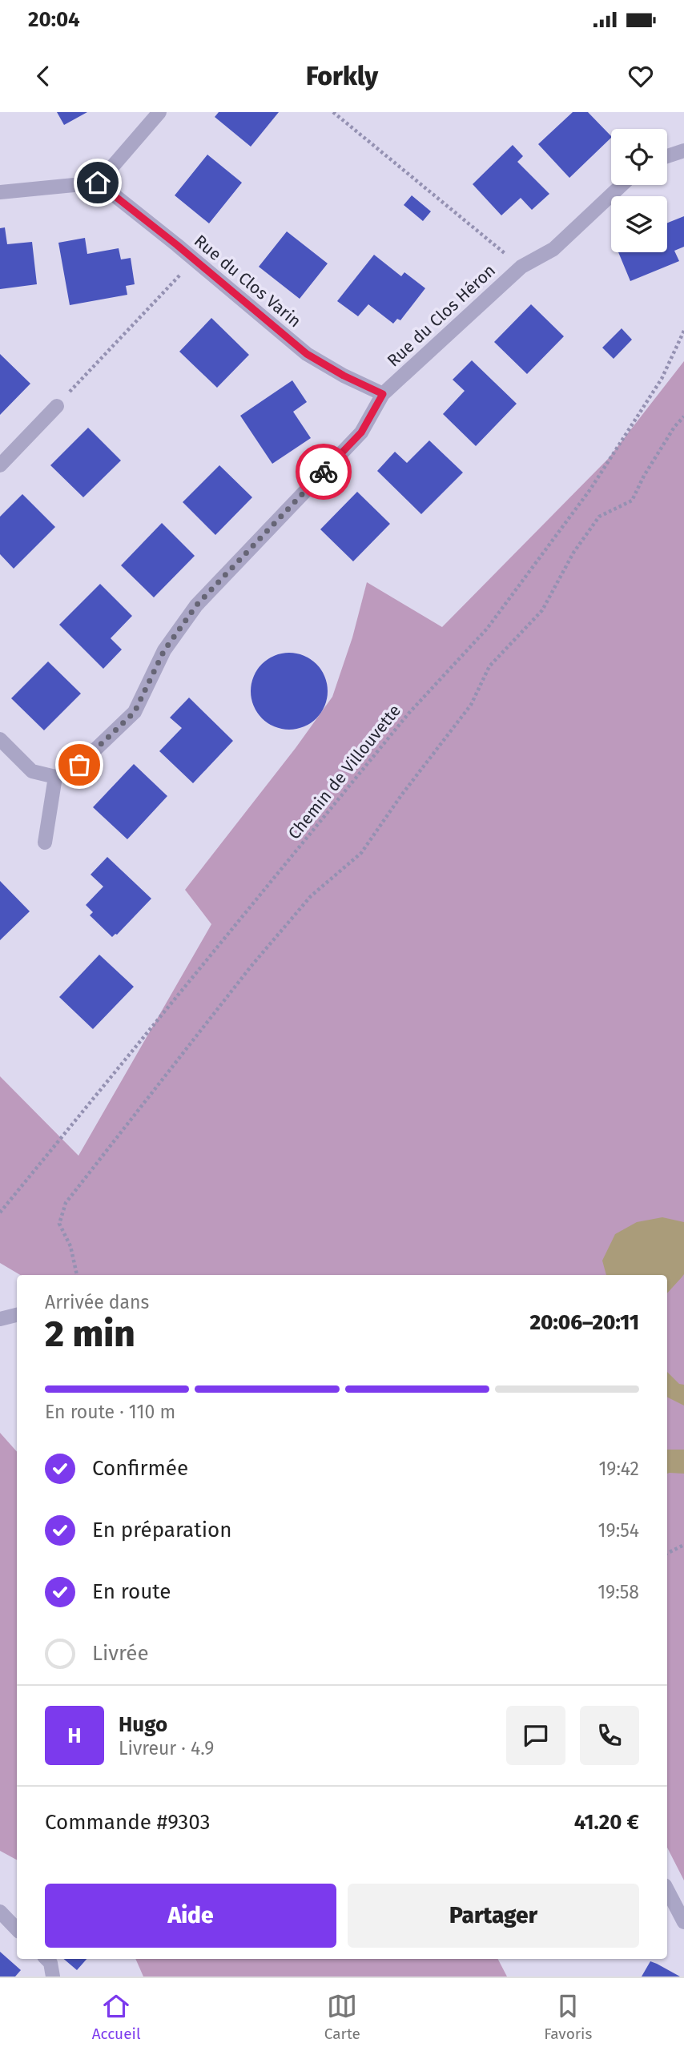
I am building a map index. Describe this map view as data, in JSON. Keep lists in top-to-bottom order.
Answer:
{
  "streets": {
    "street": ["Rue du Clos Varin", "Rue du Clos Héron"],
    "path": ["Chemin de Villouvette"]
  },
  "crossings": [
    ["Rue du Clos Varin", "Rue du Clos Héron"]
  ],
  "page": {
    "status": "20:04",
    "header": "Forkly",
    "heading": ["2 min", "Arrivée dans", "20:06–20:11"],
    "panel": [
      "Hugo",
      "Livreur · 4.9",
      "Commande #9303",
      "41.20 €"
    ],
    "bar": "En route · 110 m",
    "list": [
      ["Confirmée", "19:42"],
      ["En préparation", "19:54"],
      ["En route", "19:58"],
      "Livrée"
    ],
    "round": "H",
    "buttons": ["Aide", "Partager"],
    "tabs": ["Accueil", "Carte", "Favoris"]
  }
}
